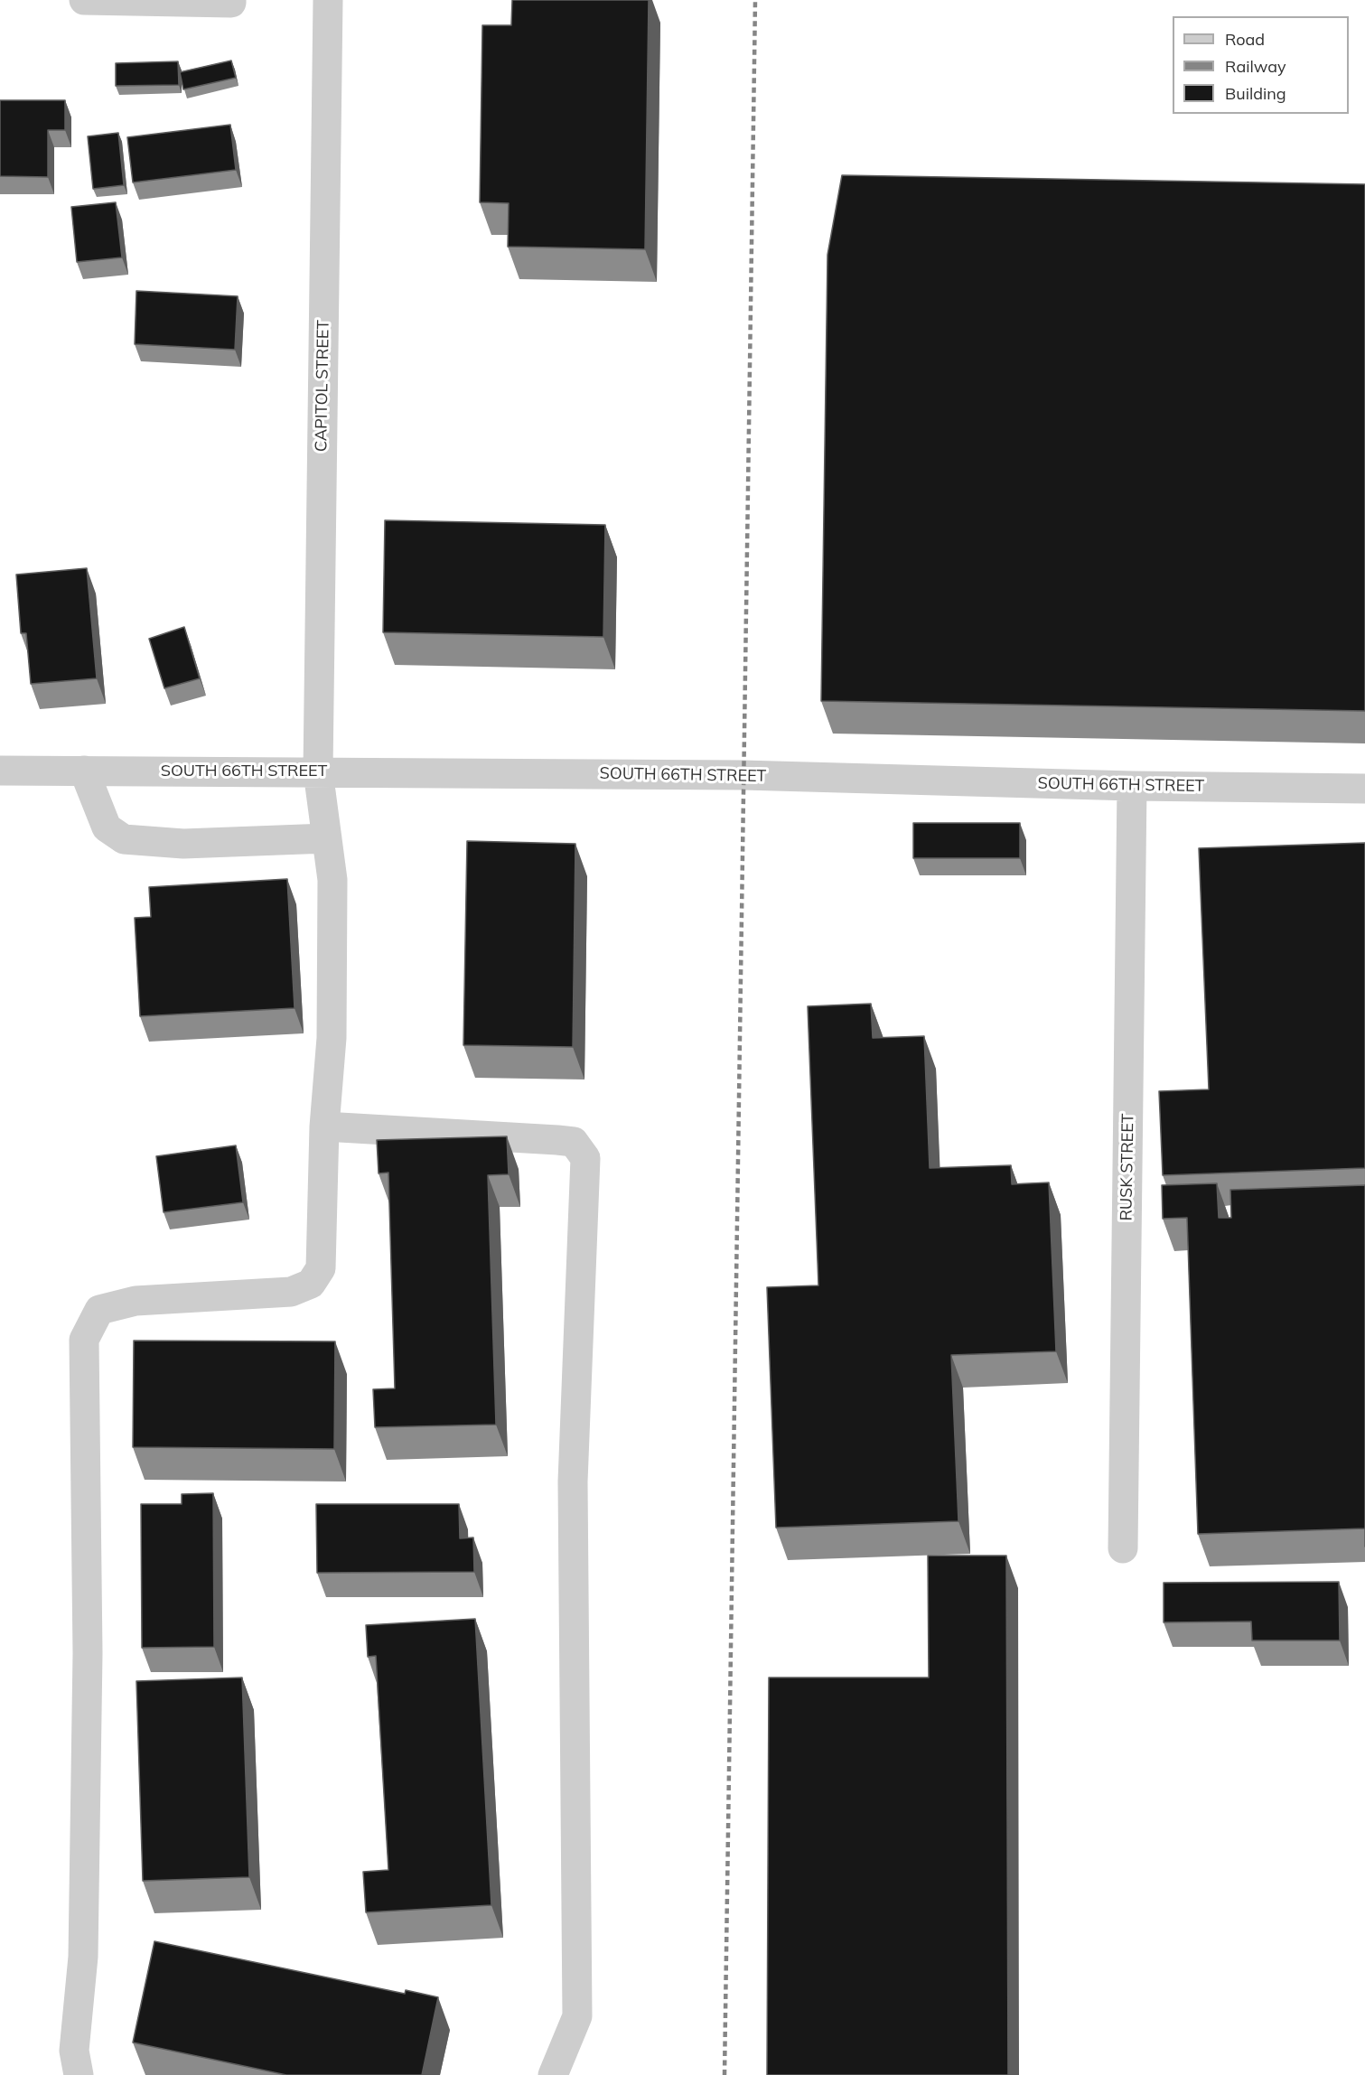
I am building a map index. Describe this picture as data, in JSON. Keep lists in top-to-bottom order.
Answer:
{
  "streets": {
    "street": ["CAPITOL STREET", "SOUTH 66TH STREET", "RUSK STREET"]
  },
  "crossings": [
    ["CAPITOL STREET", "SOUTH 66TH STREET"],
    ["SOUTH 66TH STREET", "RUSK STREET"]
  ],
  "legend": ["Road", "Railway", "Building"]
}
